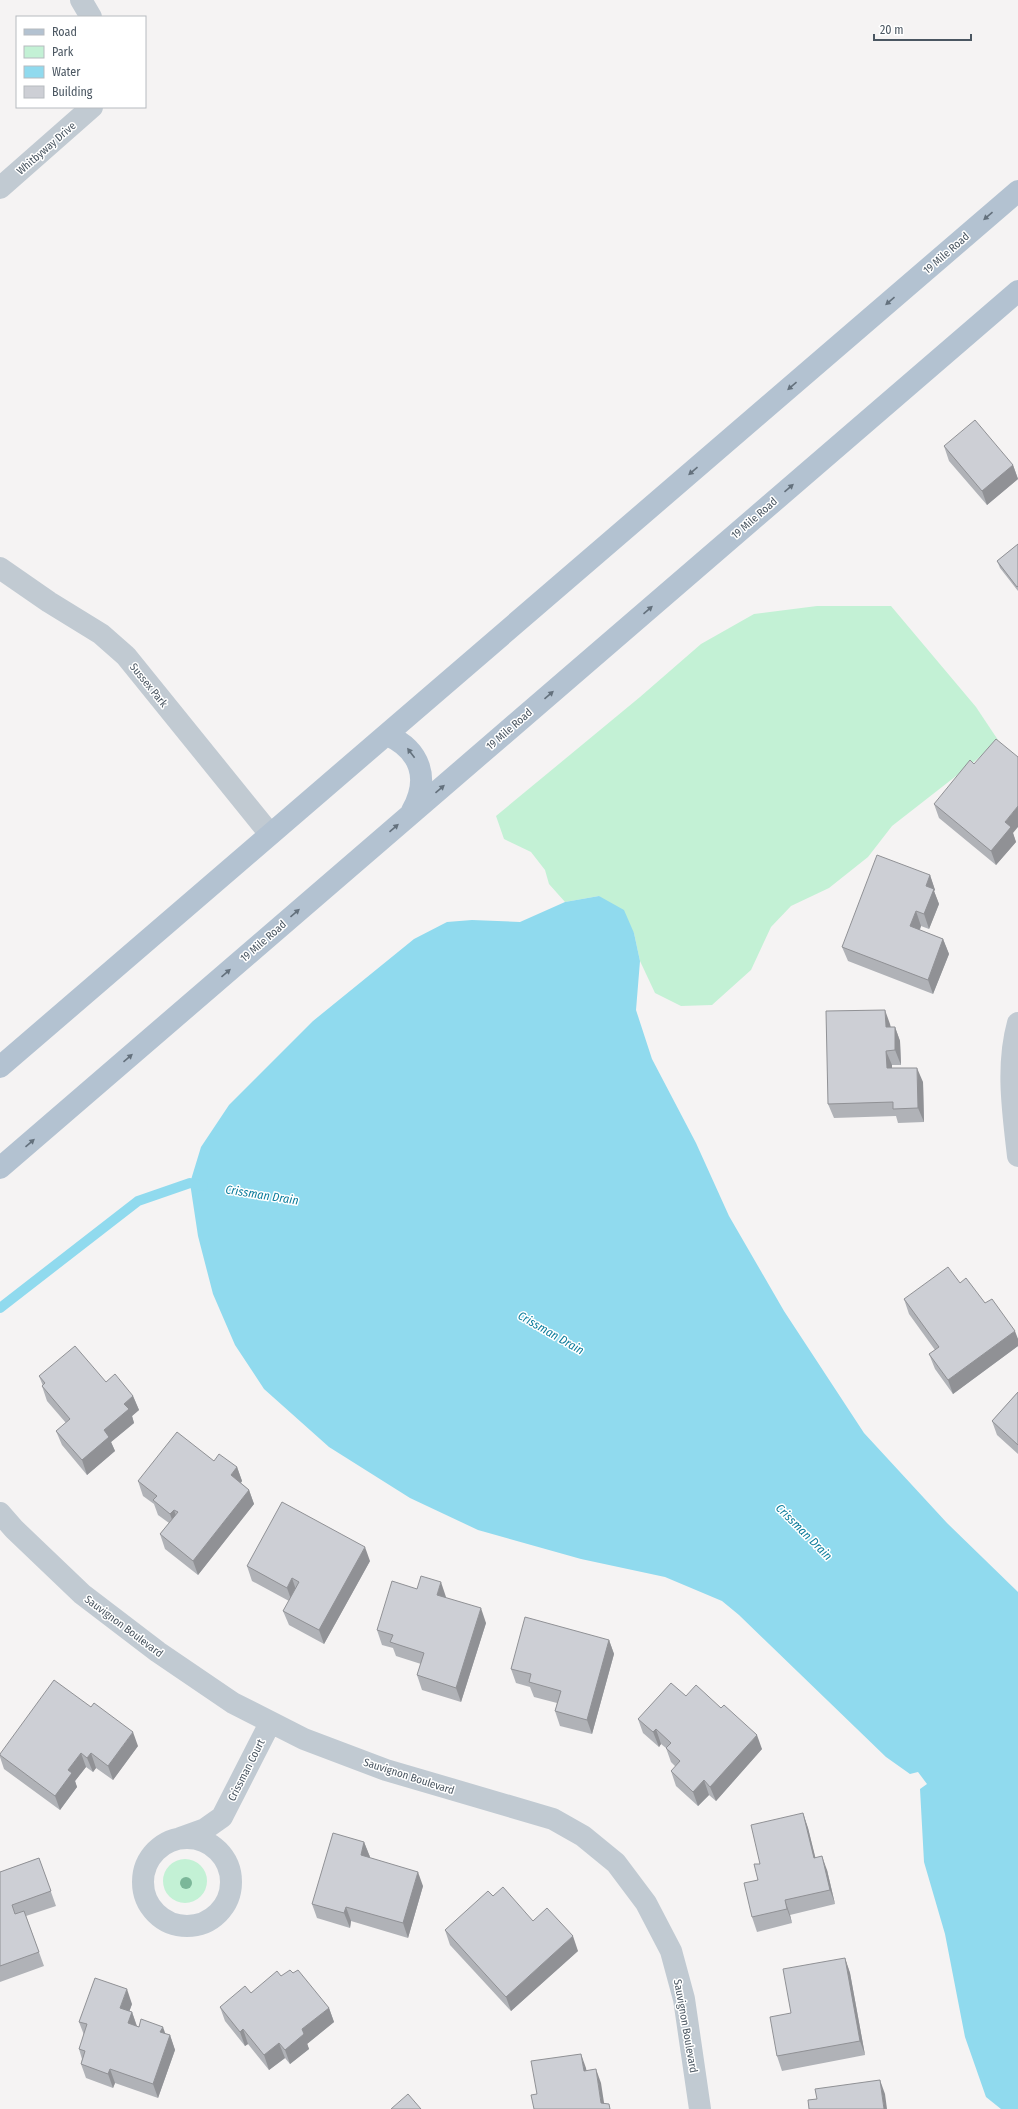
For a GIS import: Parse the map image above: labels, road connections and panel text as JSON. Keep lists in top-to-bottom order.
{
  "streets": {
    "main road": ["19 Mile Road"],
    "street": [
      "Whitbyway Drive",
      "Sussex Park",
      "Sauvignon Boulevard",
      "Crissman Court"
    ]
  },
  "crossings": [
    ["19 Mile Road", "Sussex Park"],
    ["Sauvignon Boulevard", "Crissman Court"]
  ],
  "water": ["Crissman Drain"],
  "legend": [
    "Road",
    "Park",
    "Water",
    "Building"
  ],
  "scale_bar": "20 m"
}
